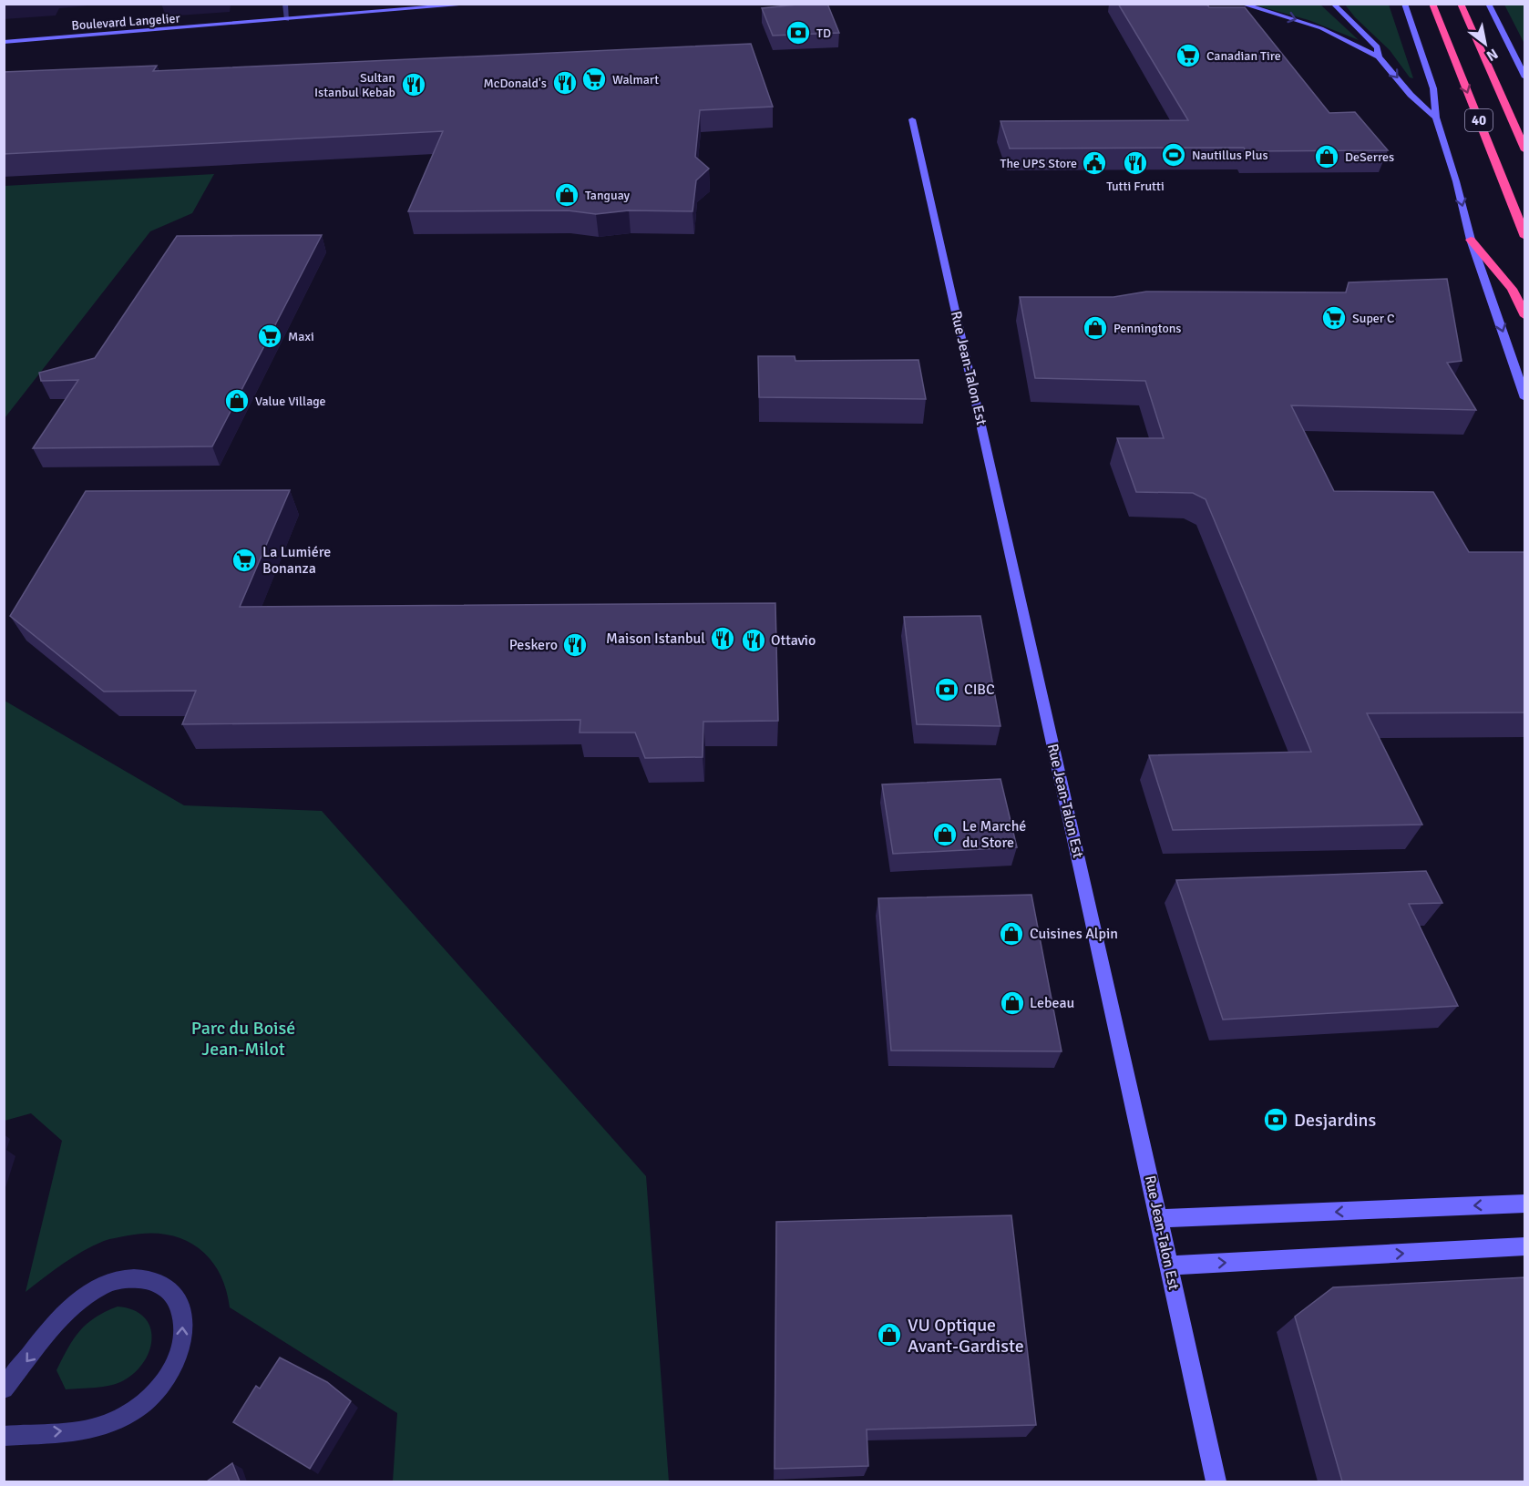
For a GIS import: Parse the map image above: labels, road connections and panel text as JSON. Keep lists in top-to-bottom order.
{
  "streets": {
    "highway": ["40"],
    "main road": ["Boulevard Langelier", "Rue Jean-Talon Est"]
  },
  "parks": ["Parc du Boisé Jean-Milot"],
  "places": {
    "bank": ["TD", "CIBC", "Desjardins"],
    "supermarket": [
      "Canadian Tire",
      "Walmart",
      "Super C",
      "Maxi",
      "La Lumiére Bonanza"
    ],
    "restaurant": [
      "McDonald's",
      "Sultan Istanbul Kebab",
      "Tutti Frutti",
      "Maison Istanbul",
      "Ottavio",
      "Peskero"
    ],
    "sports": ["Nautillus Plus"],
    "shop": [
      "DeSerres",
      "Tanguay",
      "Penningtons",
      "Value Village",
      "Le Marché du Store",
      "Cuisines Alpin",
      "Lebeau",
      "VU Optique Avant-Gardiste"
    ],
    "public building": ["The UPS Store"]
  },
  "north": "bottom right"
}
